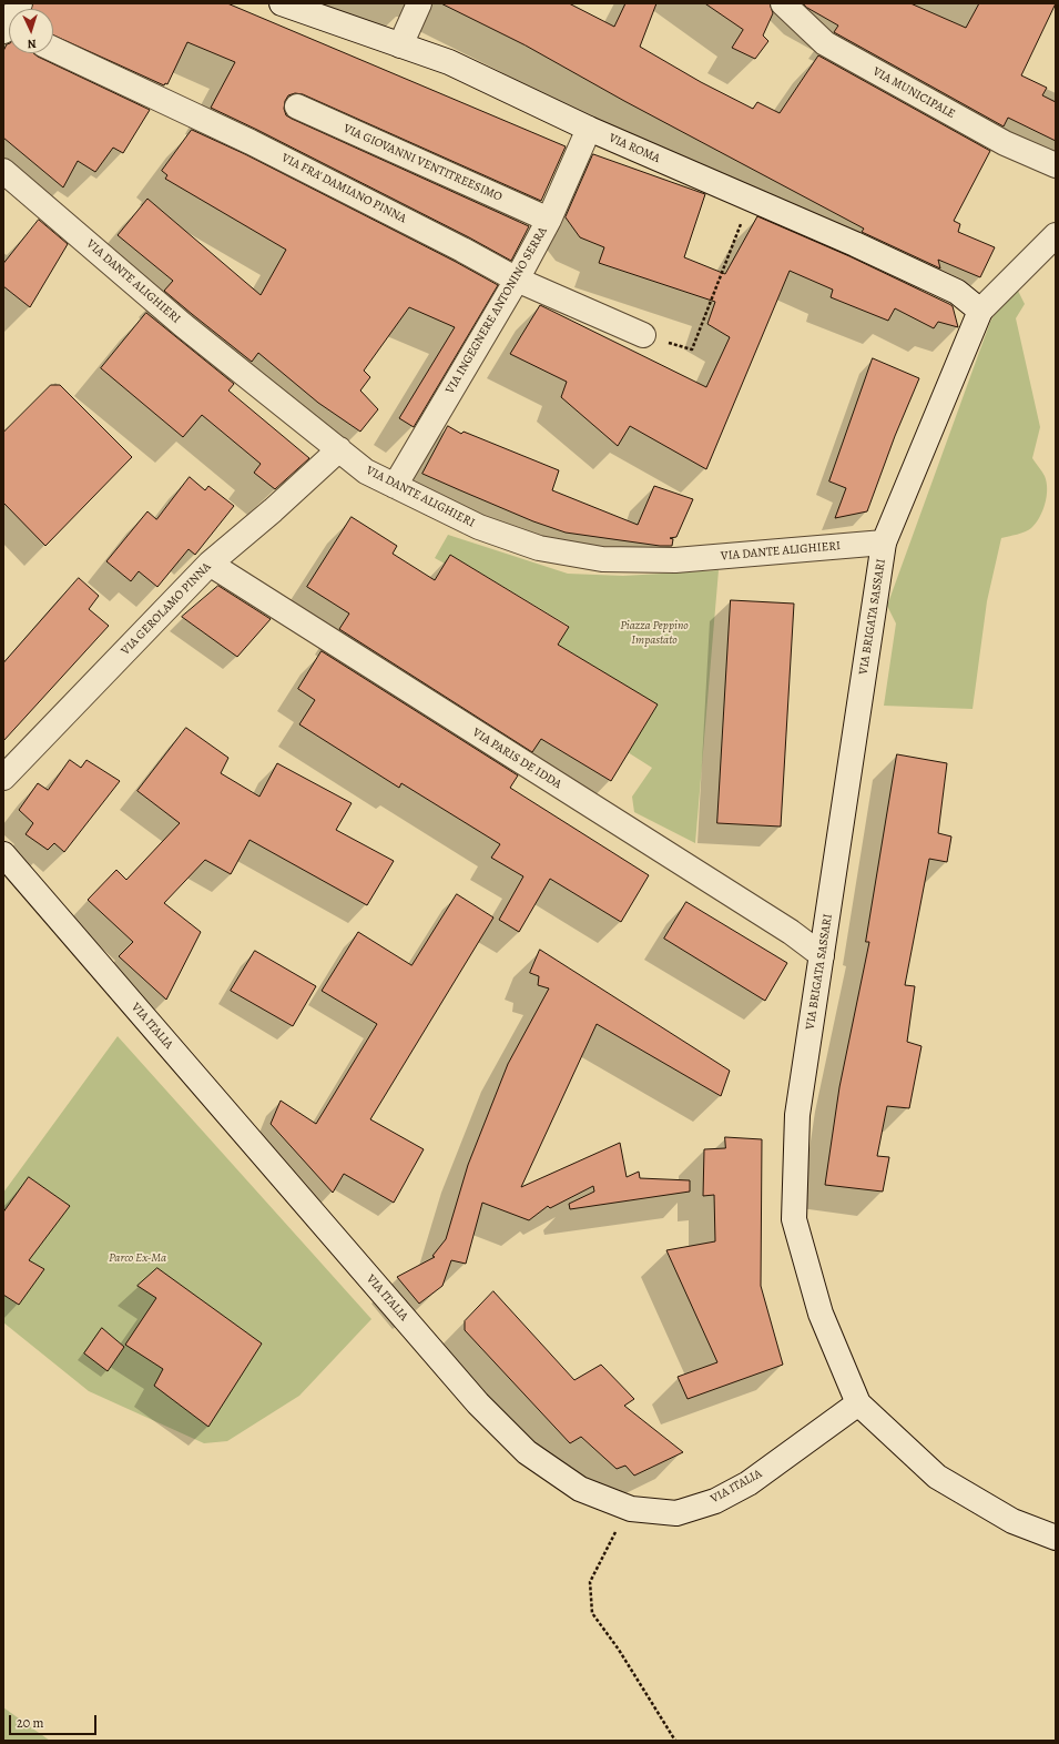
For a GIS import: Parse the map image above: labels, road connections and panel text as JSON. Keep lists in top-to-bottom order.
{
  "streets": {
    "street": [
      "VIA MUNICIPALE",
      "VIA ROMA",
      "VIA GIOVANNI VENTITREESIMO",
      "VIA FRA' DAMIANO PINNA",
      "VIA DANTE ALIGHIERI",
      "VIA INGEGNERE ANTONINO SERRA",
      "VIA GEROLAMO PINNA",
      "VIA BRIGATA SASSARI",
      "VIA PARIS DE IDDA",
      "VIA ITALIA"
    ]
  },
  "crossings": [
    ["VIA ROMA", "VIA INGEGNERE ANTONINO SERRA"],
    ["VIA ROMA", "VIA BRIGATA SASSARI"],
    ["VIA GIOVANNI VENTITREESIMO", "VIA INGEGNERE ANTONINO SERRA"],
    ["VIA FRA' DAMIANO PINNA", "VIA INGEGNERE ANTONINO SERRA"],
    ["VIA DANTE ALIGHIERI", "VIA INGEGNERE ANTONINO SERRA"],
    ["VIA DANTE ALIGHIERI", "VIA GEROLAMO PINNA"],
    ["VIA DANTE ALIGHIERI", "VIA BRIGATA SASSARI"],
    ["VIA GEROLAMO PINNA", "VIA PARIS DE IDDA"],
    ["VIA BRIGATA SASSARI", "VIA PARIS DE IDDA"],
    ["VIA BRIGATA SASSARI", "VIA ITALIA"]
  ],
  "parks": ["Piazza Peppino Impastato", "Parco Ex-Ma"],
  "scale_bar": "20 m",
  "north": "bottom"
}
